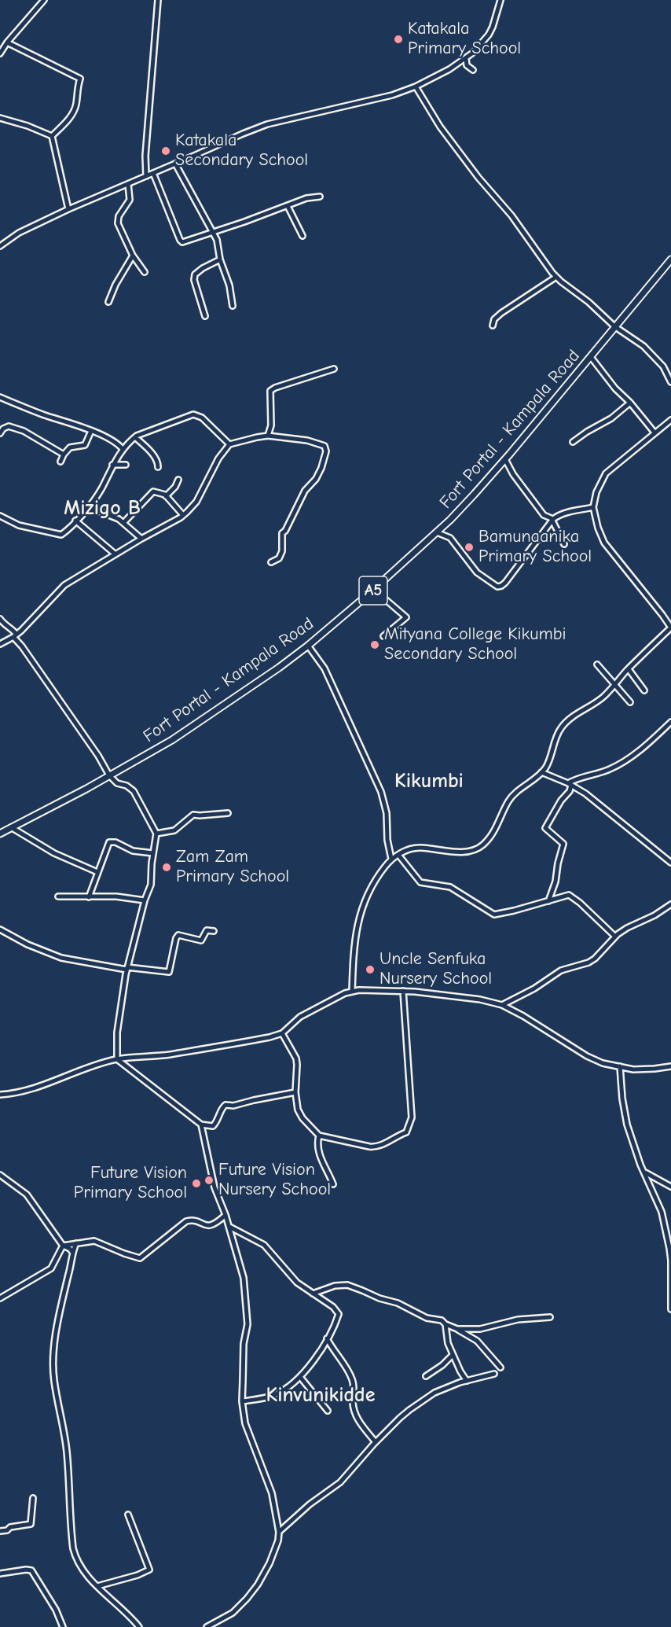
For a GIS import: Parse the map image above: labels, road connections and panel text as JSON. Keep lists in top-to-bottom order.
{
  "streets": {
    "main road": ["Fort Portal - Kampala Road", "A5"]
  },
  "districts": ["Mizigo B", "Kikumbi", "Kinvunikidde"],
  "places": [
    "Katakala Primary School",
    "Katakala Secondary School",
    "Bamunaanika Primary School",
    "Mityana College Kikumbi Secondary School",
    "Zam Zam Primary School",
    "Uncle Senfuka Nursery School",
    "Future Vision Nursery School",
    "Future Vision Primary School"
  ]
}
